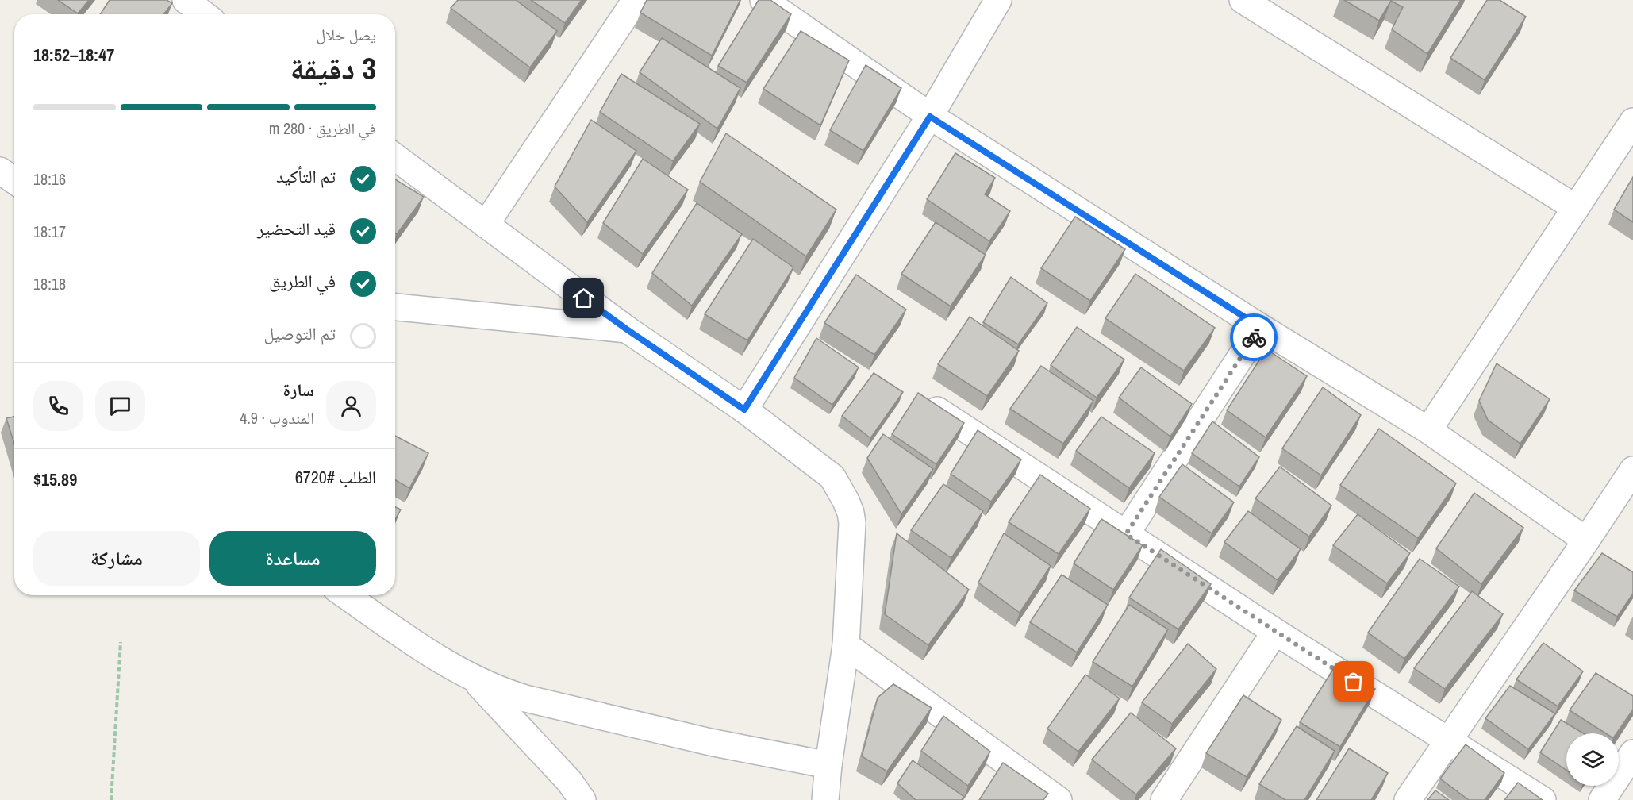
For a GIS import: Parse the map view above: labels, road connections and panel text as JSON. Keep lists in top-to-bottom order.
{
  "page": {
    "heading": ["3 دقيقة", "يصل خلال", "18:47–18:52"],
    "panel": [
      "سارة",
      "المندوب · 4.9",
      "الطلب #6720",
      "$15.89"
    ],
    "bar": "في الطريق · 280 m",
    "list": [
      ["تم التأكيد", "18:16"],
      ["قيد التحضير", "18:17"],
      ["في الطريق", "18:18"],
      "تم التوصيل"
    ],
    "buttons": ["مساعدة", "مشاركة"]
  }
}
